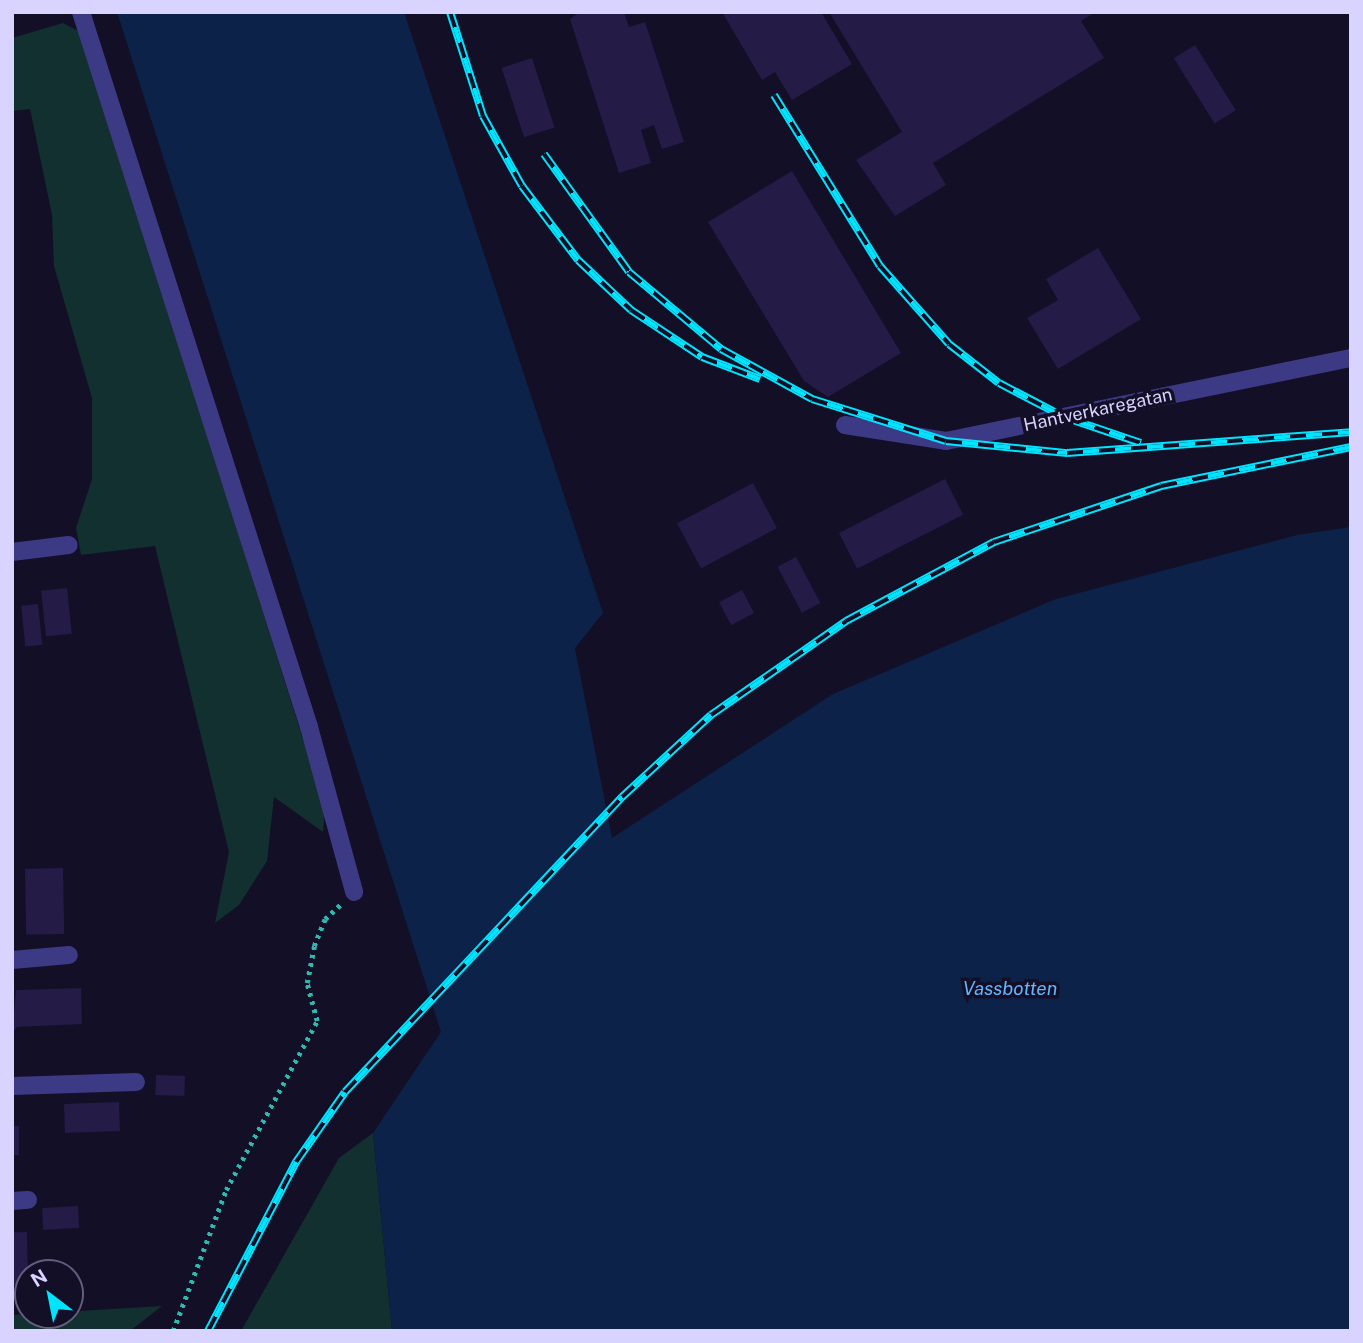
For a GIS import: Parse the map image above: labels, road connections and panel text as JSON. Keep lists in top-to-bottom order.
{
  "streets": {
    "street": ["Hantverkaregatan"]
  },
  "water": ["Vassbotten"],
  "north": "top left"
}
